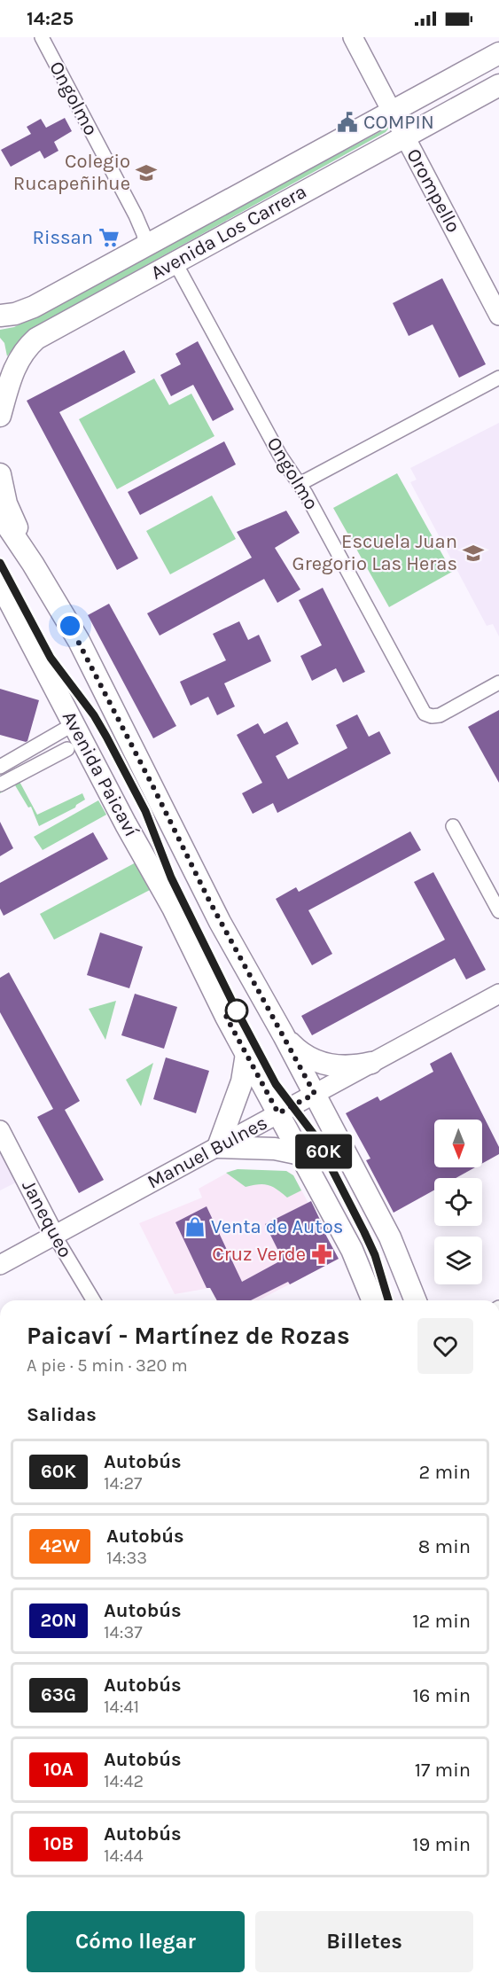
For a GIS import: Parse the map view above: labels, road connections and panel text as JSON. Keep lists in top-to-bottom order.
{
  "streets": {
    "main road": [
      "Orompello",
      "Avenida Los Carrera",
      "Avenida Paicaví",
      "Manuel Bulnes",
      "Janequeo"
    ],
    "street": ["Ongolmo"]
  },
  "crossings": [
    ["Ongolmo", "Avenida Los Carrera"],
    ["Orompello", "Avenida Los Carrera"],
    ["Avenida Paicaví", "Manuel Bulnes"],
    ["Manuel Bulnes", "Janequeo"]
  ],
  "places": {
    "public building": ["COMPIN"],
    "school or university": ["Colegio Rucapeñihue", "Escuela Juan Gregorio Las Heras"],
    "supermarket": ["Rissan"],
    "shop": ["Venta de Autos"],
    "pharmacy": ["Cruz Verde"]
  },
  "lines": ["bus line 60K"],
  "north": "bottom",
  "page": {
    "status": "14:25",
    "on_map": "60K",
    "heading": [
      ["Paicaví - Martínez de Rozas", "A pie · 5 min · 320 m"],
      "Salidas"
    ],
    "list": [
      {
        "mark": "60K",
        "name": "Autobús",
        "note": "14:27",
        "value": "2 min"
      },
      {
        "mark": "42W",
        "name": "Autobús",
        "note": "14:33",
        "value": "8 min"
      },
      {
        "mark": "20N",
        "name": "Autobús",
        "note": "14:37",
        "value": "12 min"
      },
      {
        "mark": "63G",
        "name": "Autobús",
        "note": "14:41",
        "value": "16 min"
      },
      {
        "mark": "10A",
        "name": "Autobús",
        "note": "14:42",
        "value": "17 min"
      },
      {
        "mark": "10B",
        "name": "Autobús",
        "note": "14:44",
        "value": "19 min"
      }
    ],
    "buttons": ["Cómo llegar", "Billetes"]
  }
}
